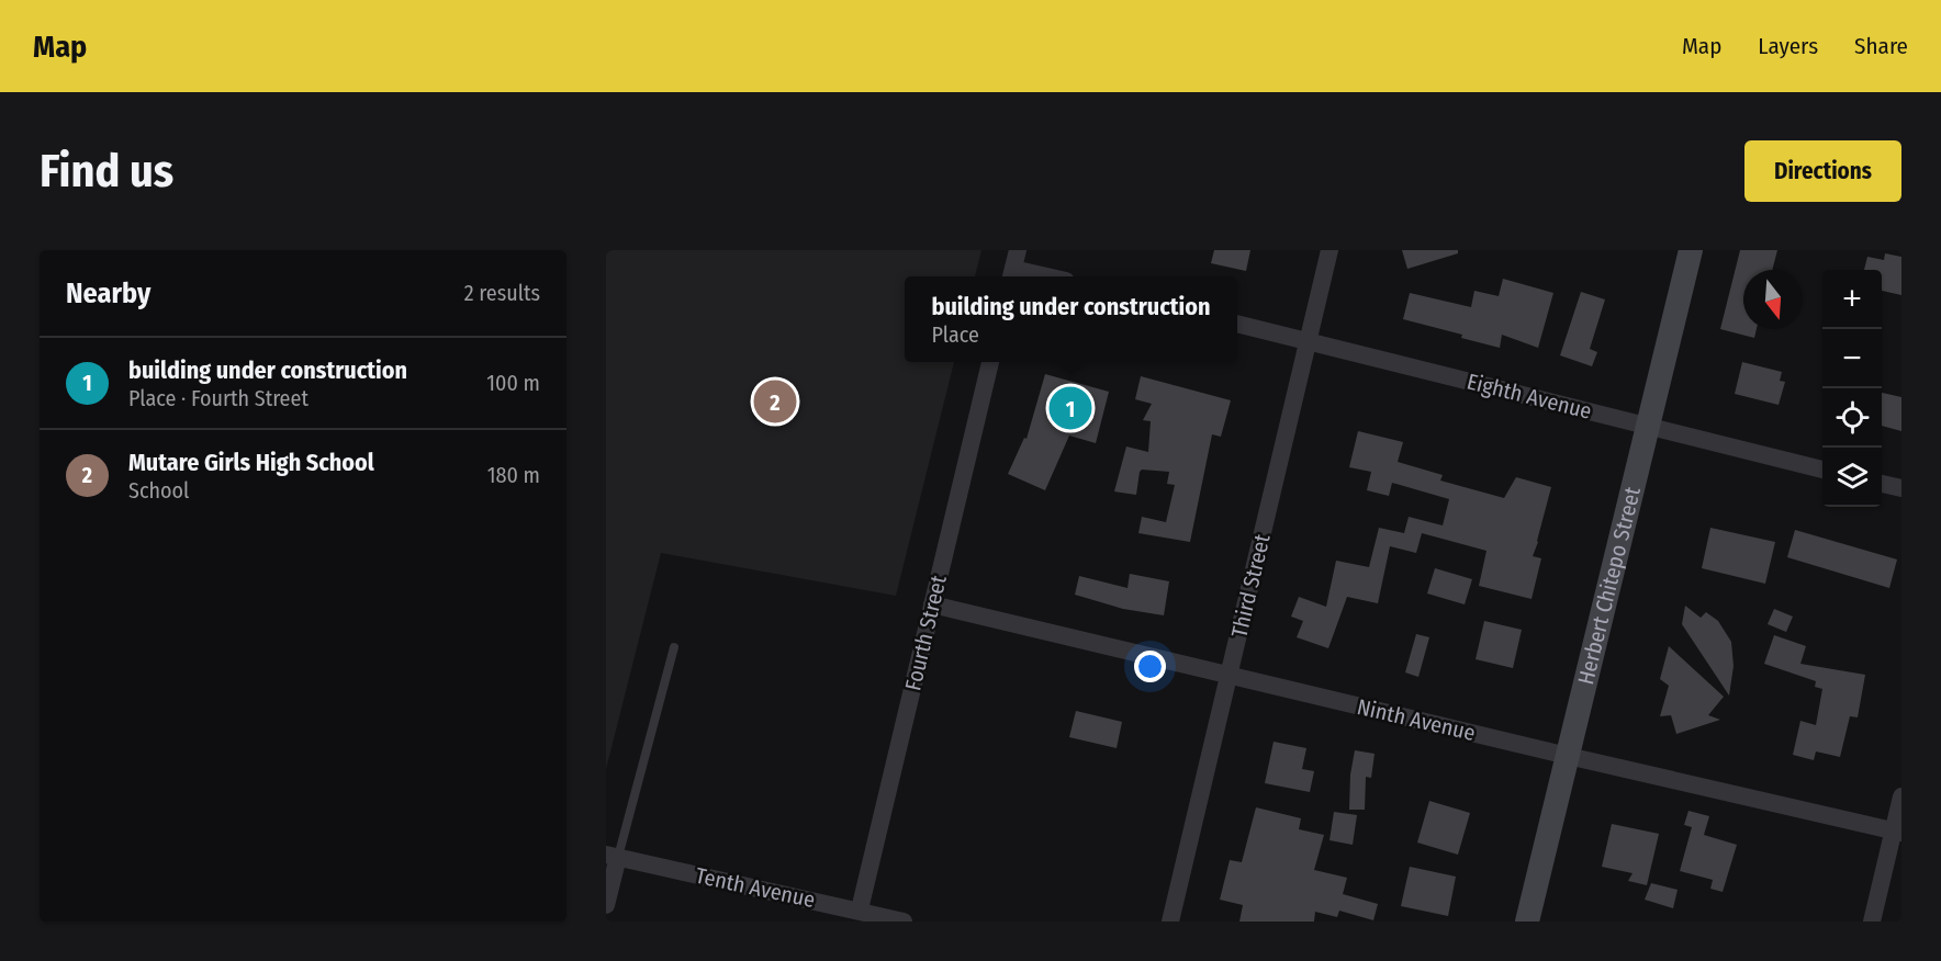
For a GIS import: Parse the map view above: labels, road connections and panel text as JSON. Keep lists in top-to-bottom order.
{
  "streets": {
    "main road": ["Herbert Chitepo Street"],
    "street": [
      "Eighth Avenue",
      "Third Street",
      "Fourth Street",
      "Ninth Avenue",
      "Tenth Avenue"
    ]
  },
  "crossings": [
    ["Eighth Avenue", "Third Street"],
    ["Eighth Avenue", "Herbert Chitepo Street"],
    ["Third Street", "Ninth Avenue"],
    ["Herbert Chitepo Street", "Ninth Avenue"],
    ["Fourth Street", "Ninth Avenue"],
    ["Fourth Street", "Tenth Avenue"]
  ],
  "north": "bottom",
  "page": {
    "header": "Map",
    "nav": ["Map", "Layers", "Share"],
    "buttons": "Directions",
    "title": "Find us",
    "heading": ["Nearby", "2 results"],
    "map_buttons": ["+", "−"],
    "popup": ["building under construction", "Place"],
    "list": [
      {
        "mark": "1",
        "name": "building under construction",
        "note": "Place · Fourth Street",
        "value": "100 m"
      },
      {
        "mark": "2",
        "name": "Mutare Girls High School",
        "note": "School",
        "value": "180 m"
      }
    ],
    "pins": ["2", "1"]
  }
}
